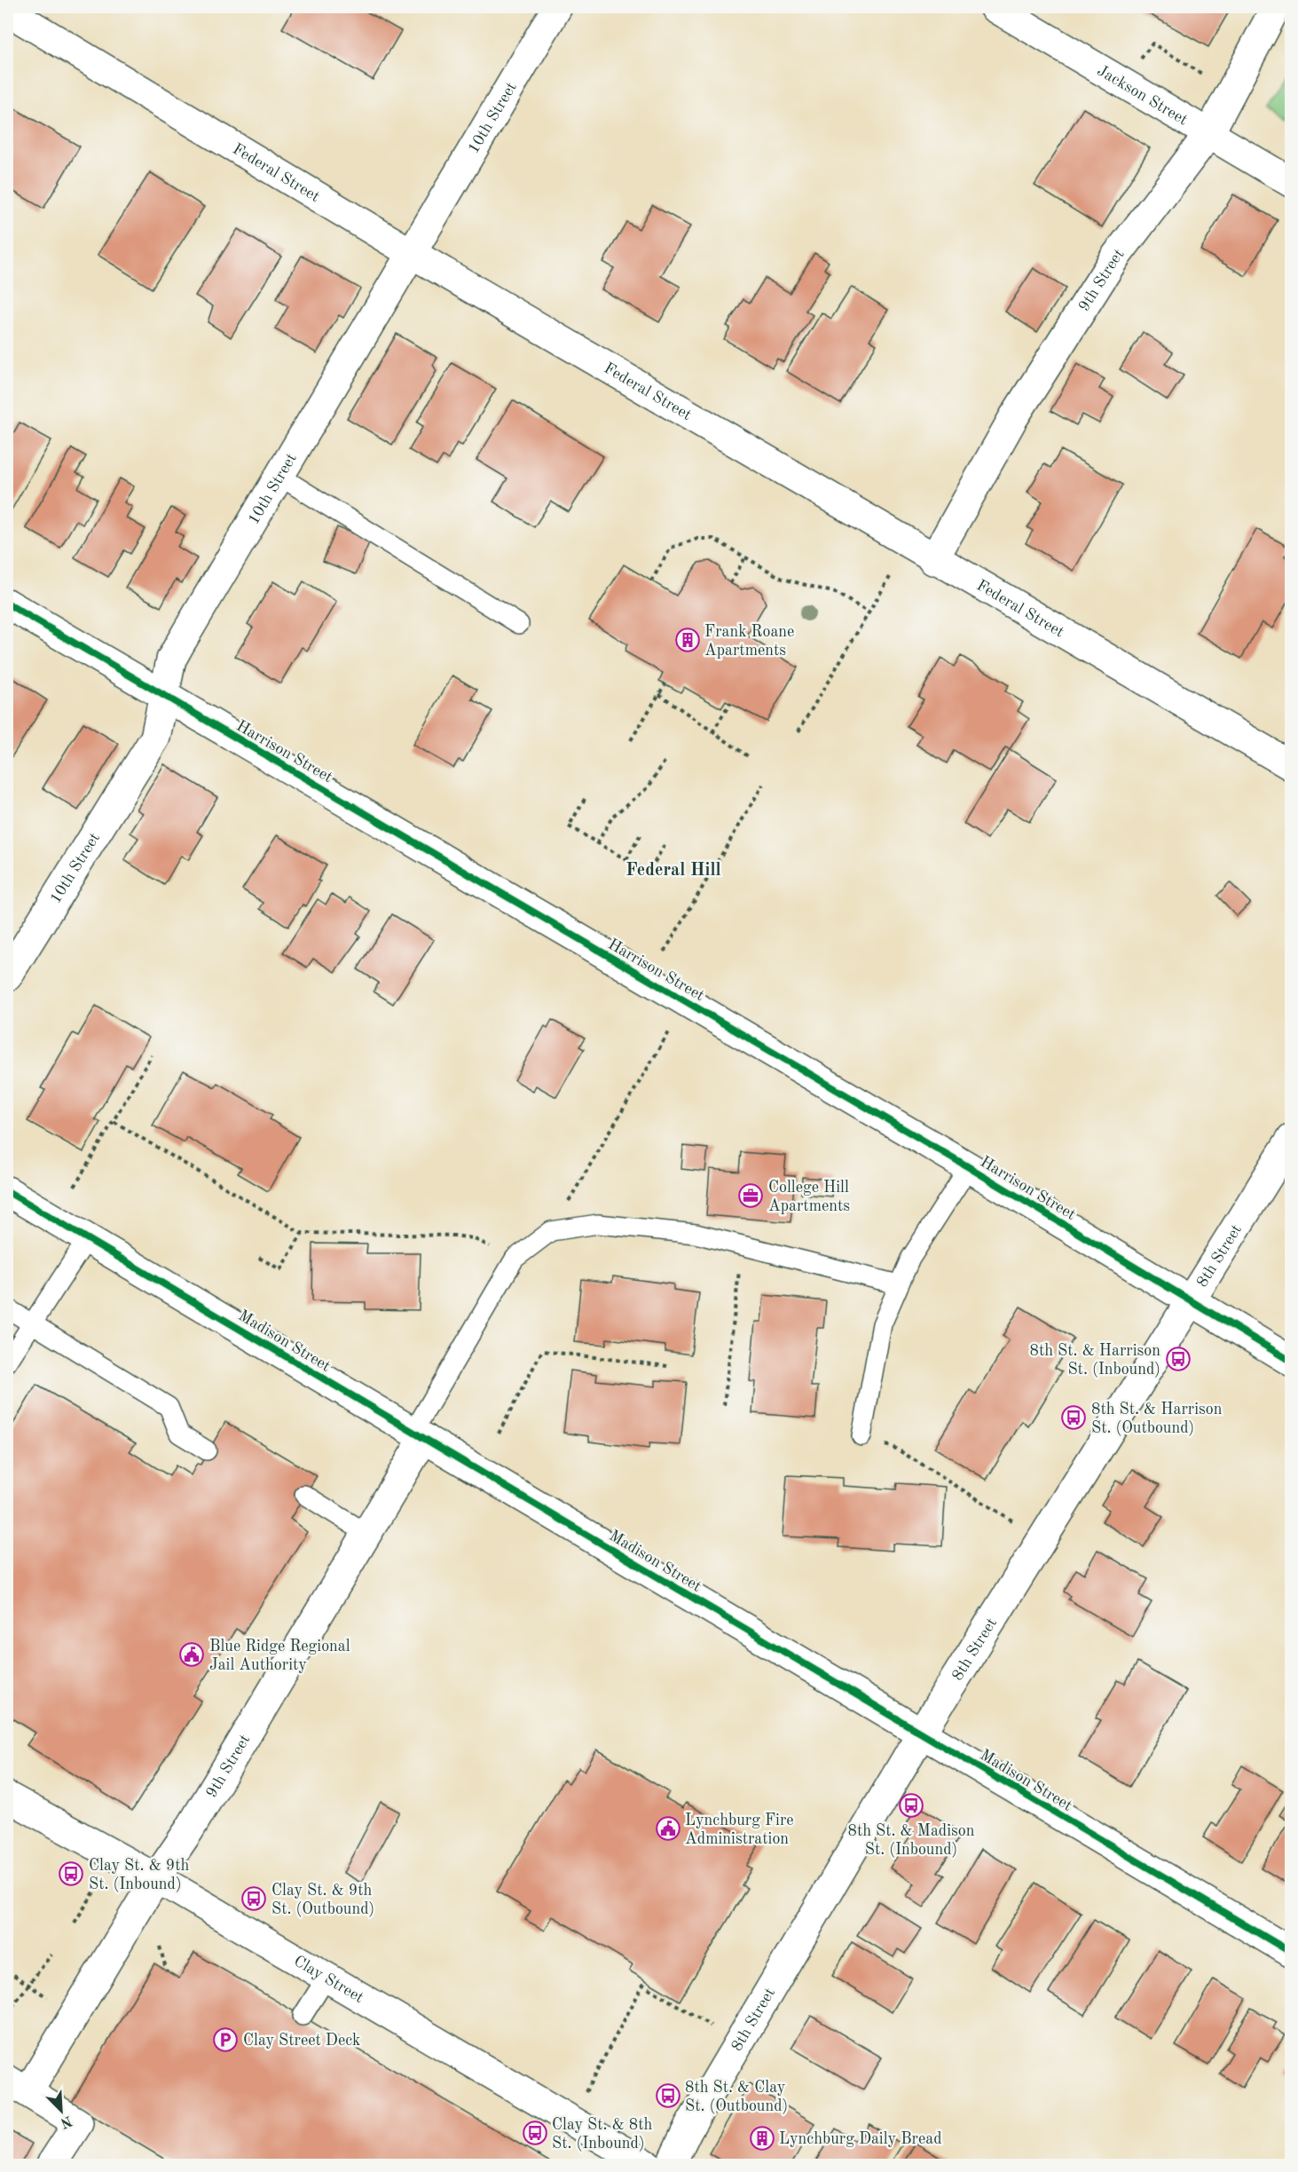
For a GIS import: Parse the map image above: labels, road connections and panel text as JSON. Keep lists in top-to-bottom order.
{
  "streets": {
    "street": [
      "Jackson Street",
      "10th Street",
      "Federal Street",
      "9th Street",
      "Harrison Street",
      "8th Street",
      "Madison Street",
      "Clay Street"
    ]
  },
  "crossings": [
    ["Jackson Street", "9th Street"],
    ["10th Street", "Federal Street"],
    ["10th Street", "Harrison Street"],
    ["Federal Street", "9th Street"],
    ["9th Street", "Madison Street"],
    ["9th Street", "Clay Street"],
    ["Harrison Street", "8th Street"],
    ["8th Street", "Madison Street"]
  ],
  "districts": ["Federal Hill"],
  "places": {
    "building": ["Frank Roane Apartments", "Lynchburg Daily Bread"],
    "office": ["College Hill Apartments"],
    "bus stop": [
      "8th St. & Harrison St. (Inbound)",
      "8th St. & Harrison St. (Outbound)",
      "8th St. & Madison St. (Inbound)",
      "Clay St. & 9th St. (Inbound)",
      "Clay St. & 9th St. (Outbound)",
      "8th St. & Clay St. (Outbound)",
      "Clay St. & 8th St. (Inbound)"
    ],
    "public building": ["Blue Ridge Regional Jail Authority", "Lynchburg Fire Administration"],
    "parking": ["Clay Street Deck"]
  },
  "north": "bottom right"
}
